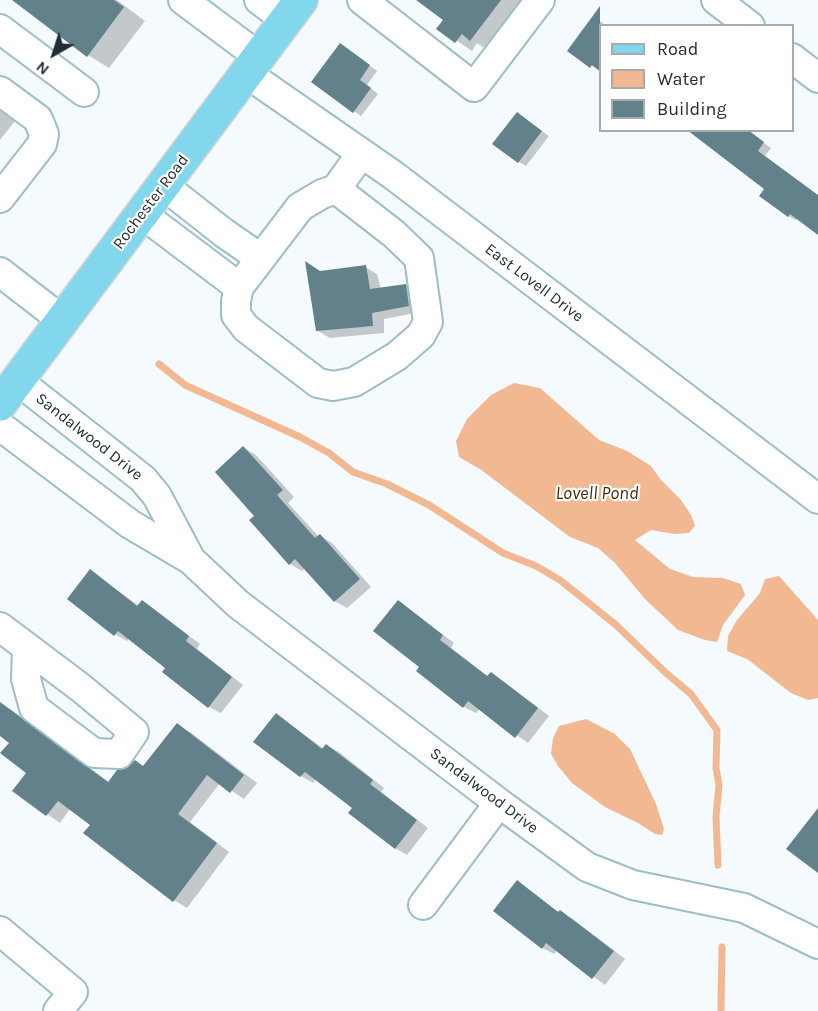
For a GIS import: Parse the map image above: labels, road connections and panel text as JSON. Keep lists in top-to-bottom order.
{
  "streets": {
    "main road": ["Rochester Road"],
    "street": ["East Lovell Drive", "Sandalwood Drive"]
  },
  "crossings": [
    ["Rochester Road", "East Lovell Drive"],
    ["Rochester Road", "Sandalwood Drive"]
  ],
  "water": ["Lovell Pond"],
  "legend": ["Road", "Water", "Building"],
  "north": "bottom left"
}
